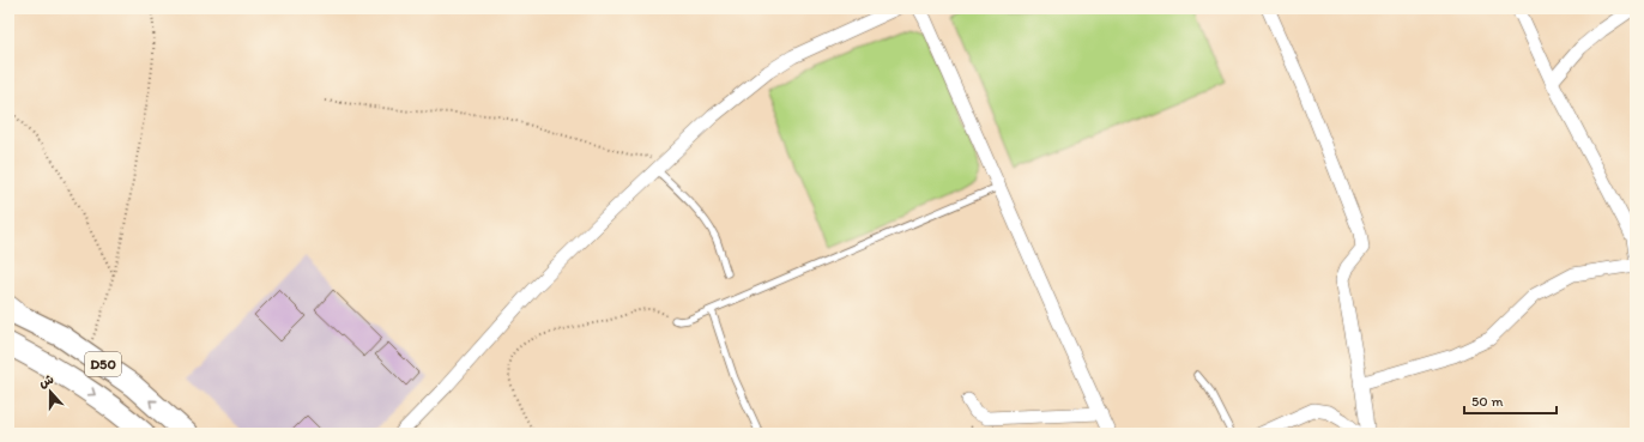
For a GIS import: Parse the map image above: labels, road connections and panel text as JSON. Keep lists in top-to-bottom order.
{
  "streets": {
    "main road": ["D50"]
  },
  "scale_bar": "50 m",
  "north": "top"
}
